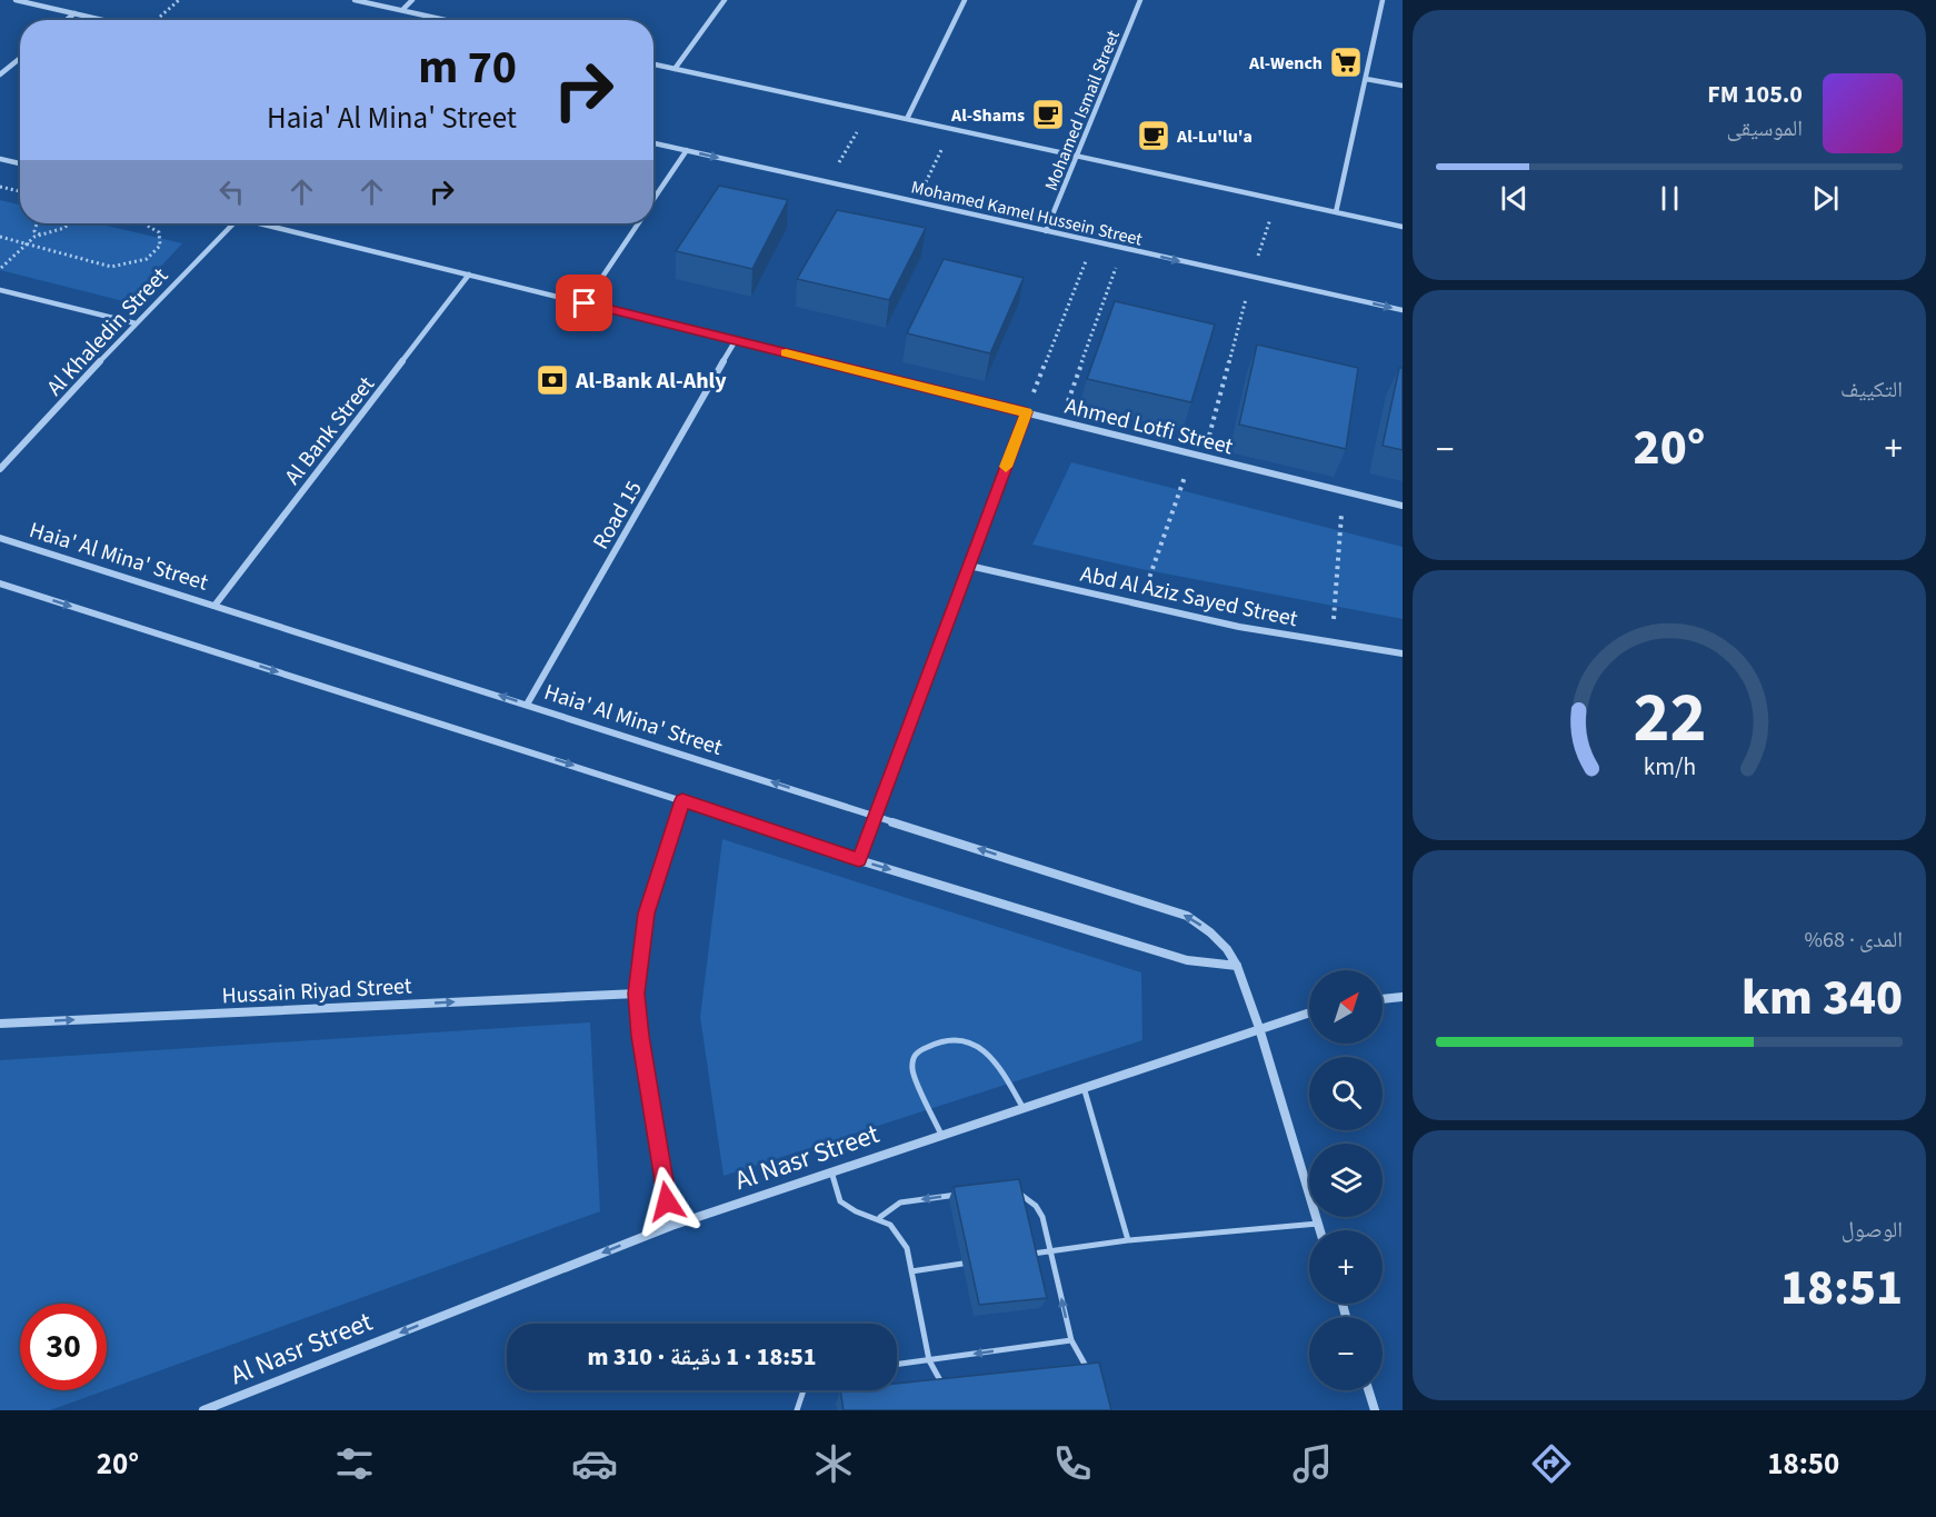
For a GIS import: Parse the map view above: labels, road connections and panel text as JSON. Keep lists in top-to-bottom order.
{
  "streets": {
    "street": [
      "Mohamed Ismail Street",
      "Mohamed Kamel Hussein Street",
      "Al Khaledin Street",
      "Ahmed Lotfi Street",
      "Al Bank Street",
      "Road 15",
      "Haia' Al Mina' Street",
      "Abd Al Aziz Sayed Street",
      "Hussain Riyad Street",
      "Al Nasr Street"
    ]
  },
  "crossings": [
    ["Mohamed Ismail Street", "Mohamed Kamel Hussein Street"],
    ["Ahmed Lotfi Street", "Al Bank Street"],
    ["Ahmed Lotfi Street", "Road 15"],
    ["Al Bank Street", "Haia' Al Mina' Street"],
    ["Road 15", "Haia' Al Mina' Street"],
    ["Haia' Al Mina' Street", "Al Nasr Street"]
  ],
  "one_way": ["Mohamed Kamel Hussein Street", "Hussain Riyad Street", "Al Nasr Street"],
  "places": {
    "supermarket": ["Al-Wench"],
    "cafe": ["Al-Shams", "Al-Lu'lu'a"],
    "bank": ["Al-Bank Al-Ahly"]
  },
  "north": "top right",
  "page": {
    "turn": ["70 m", "Haia' Al Mina' Street"],
    "song": ["105.0 FM", "الموسيقى"],
    "tile": [
      "التكييف",
      ["المدى · 68%", "340 km"],
      ["الوصول", "18:51"]
    ],
    "heat": ["−", "20°", "+"],
    "map_buttons": ["+", "−"],
    "limit": "30",
    "trip": "18:51 · 1 دقيقة · 310 m",
    "tabs": ["18:50", "20°"],
    "gauge": ["22", "km/h"]
  }
}
